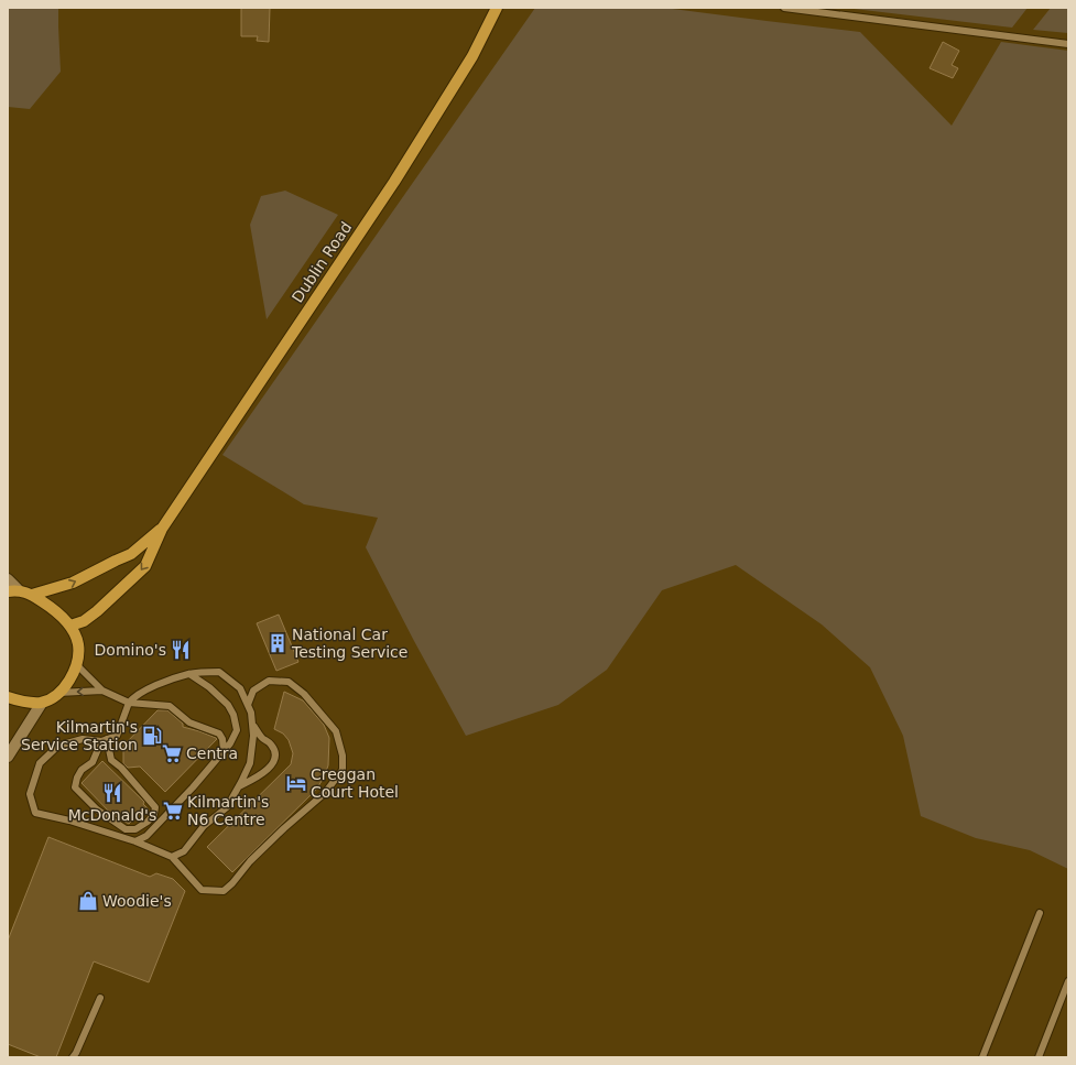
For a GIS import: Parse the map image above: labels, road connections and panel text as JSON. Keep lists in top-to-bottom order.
{
  "streets": {
    "main road": ["Dublin Road"]
  },
  "places": {
    "building": ["National Car Testing Service"],
    "restaurant": ["Domino's", "McDonald's"],
    "fuel station": ["Kilmartin's Service Station"],
    "supermarket": ["Centra", "Kilmartin's N6 Centre"],
    "hotel": ["Creggan Court Hotel"],
    "shop": ["Woodie's"]
  }
}
